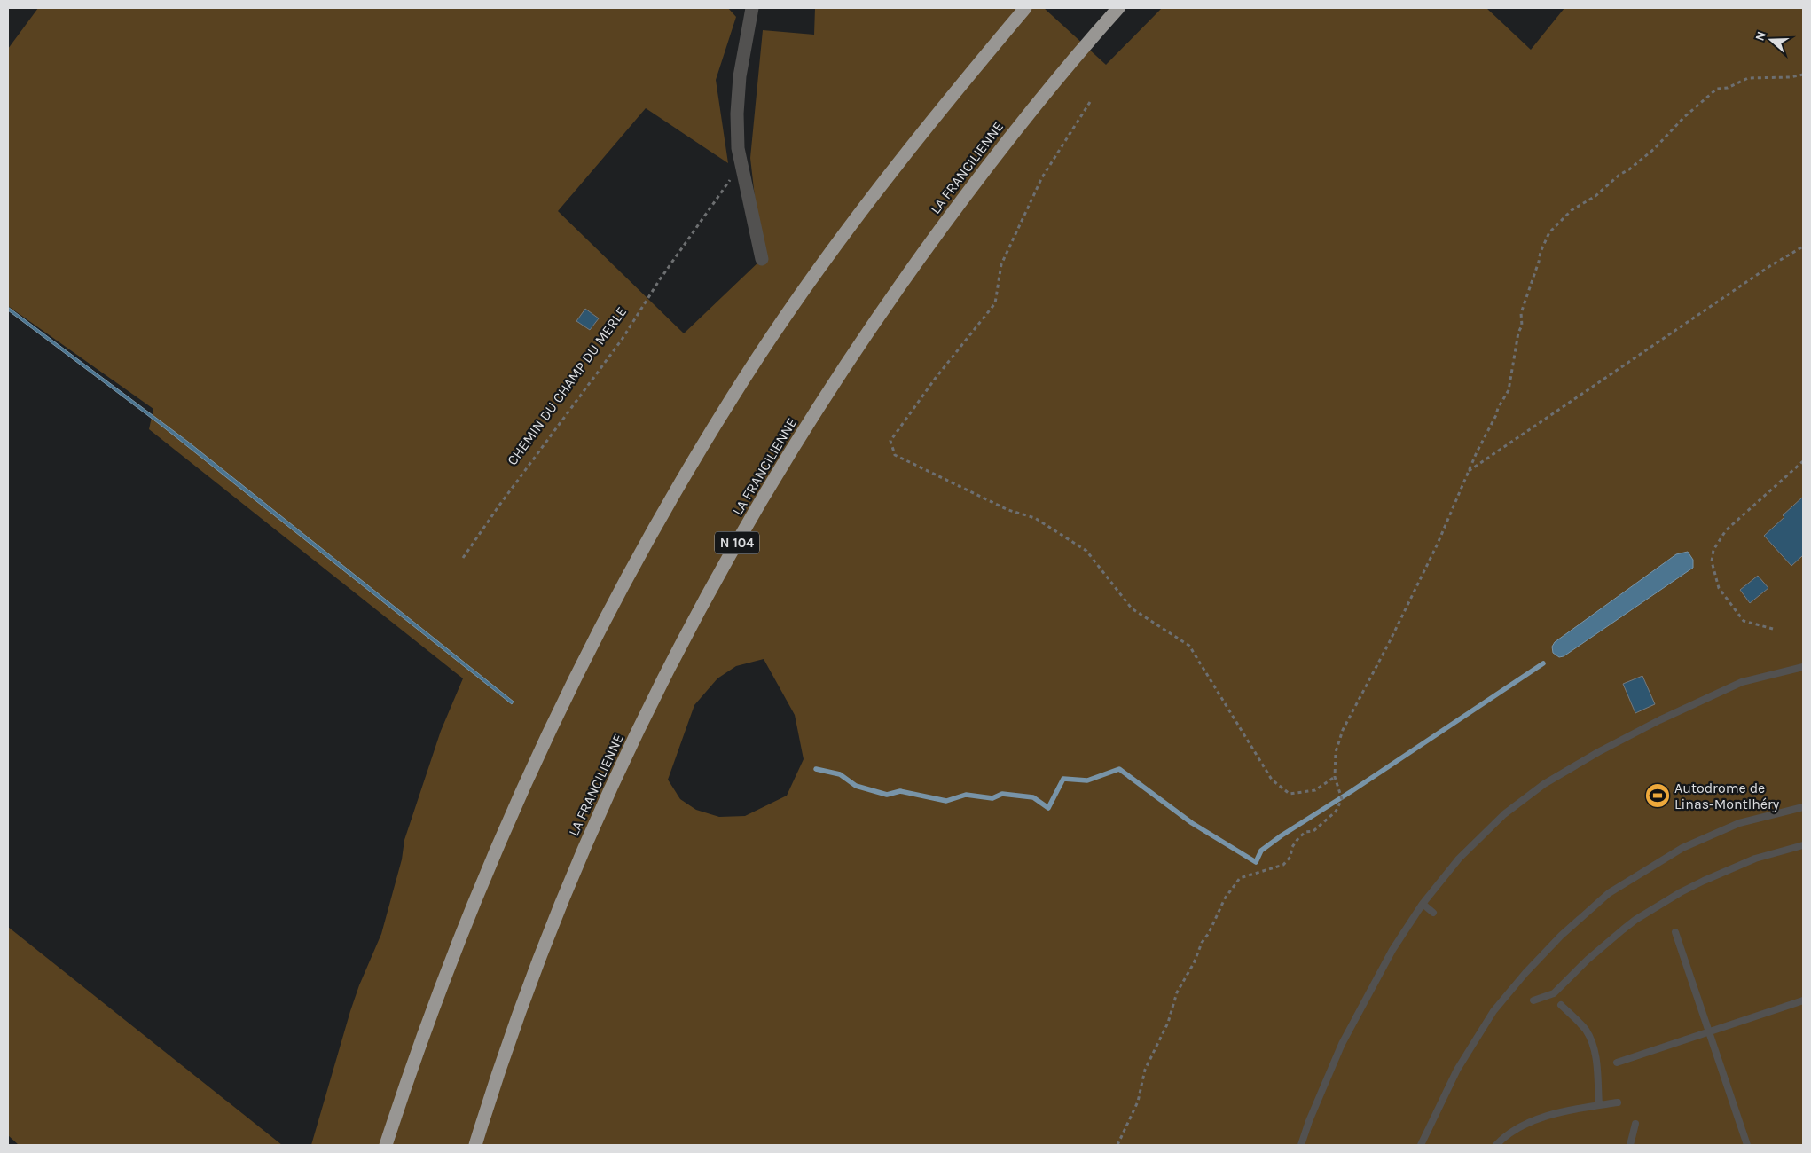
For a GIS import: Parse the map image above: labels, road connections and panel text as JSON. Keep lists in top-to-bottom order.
{
  "streets": {
    "highway": ["LA FRANCILIENNE", "N 104"],
    "path": ["CHEMIN DU CHAMP DU MERLE"]
  },
  "places": {
    "sports": ["Autodrome de Linas-Montlhéry"]
  },
  "north": "left"
}
